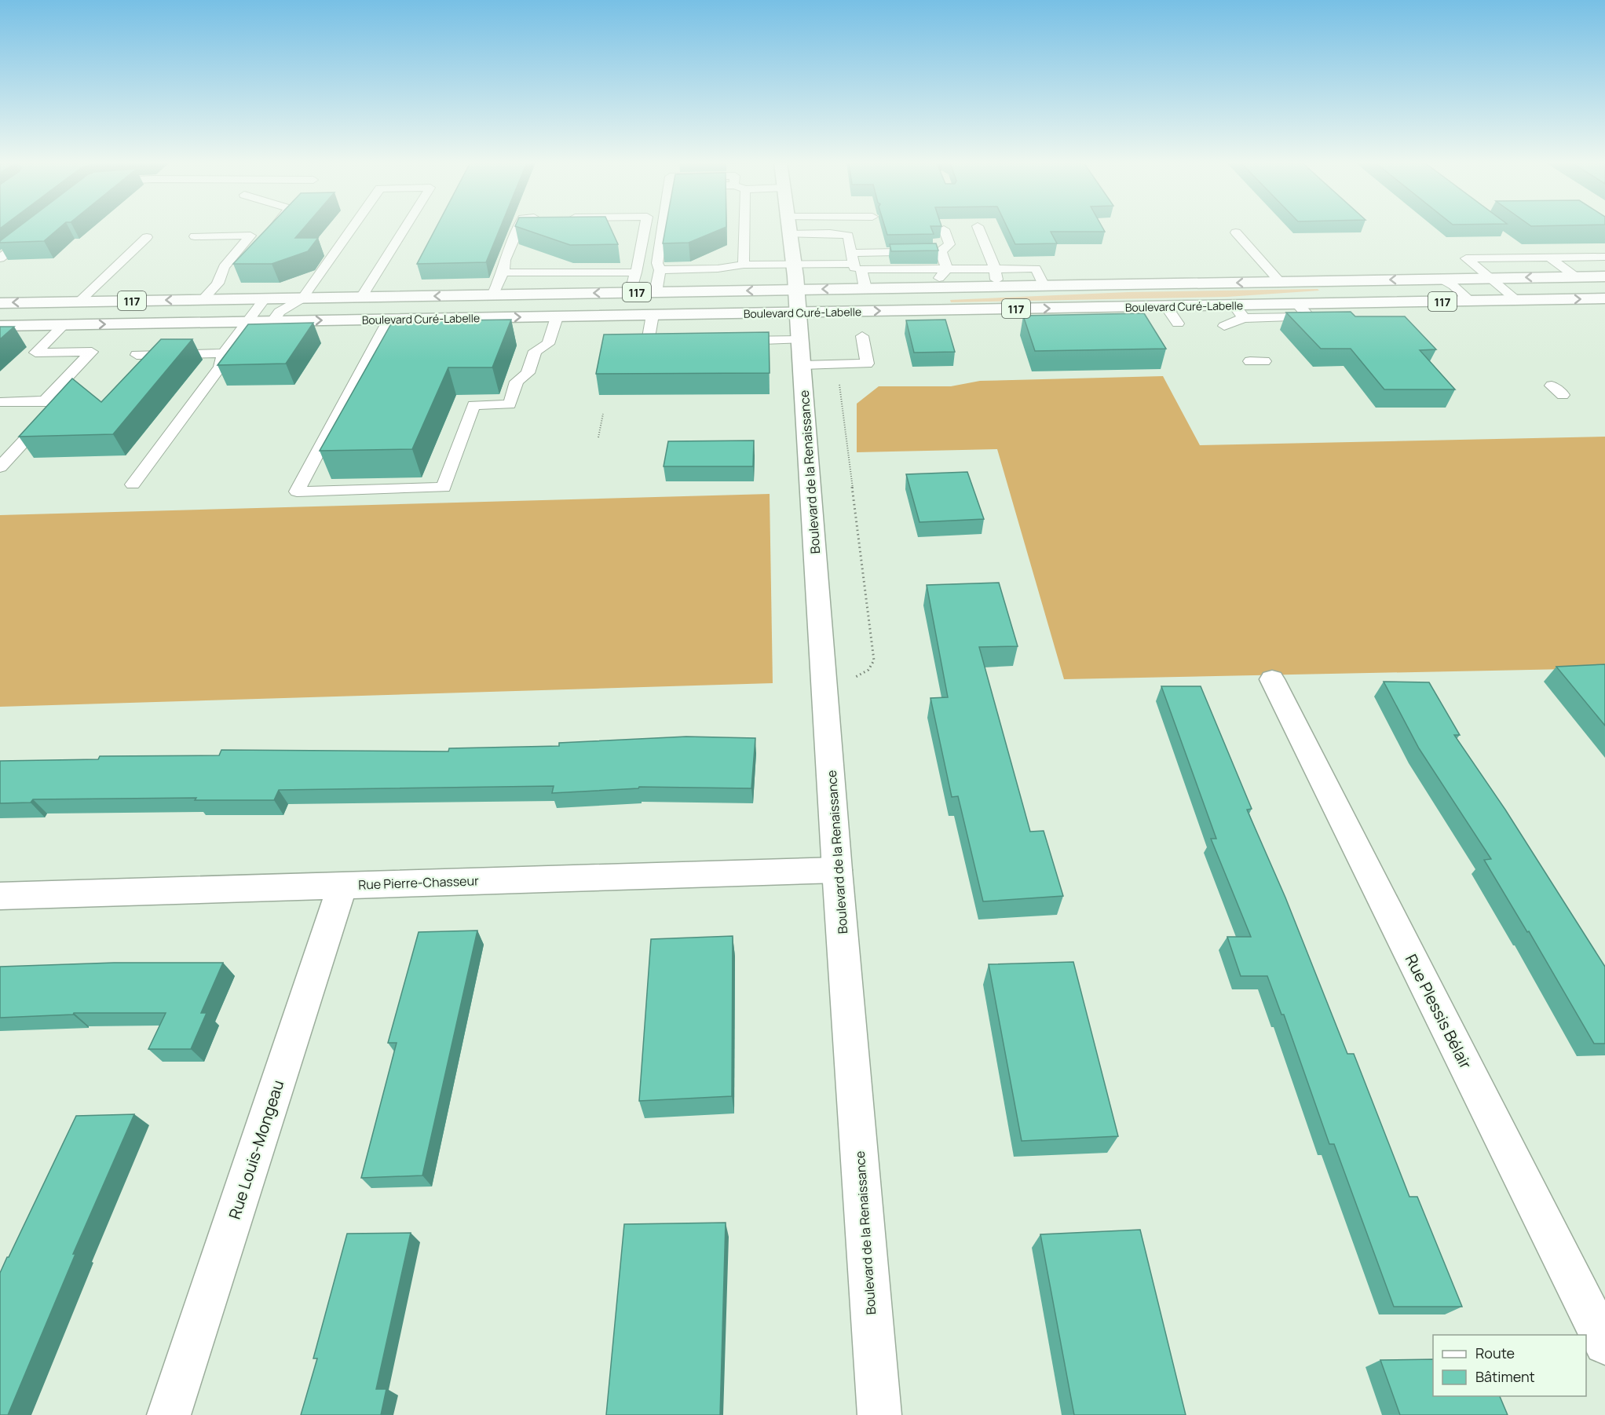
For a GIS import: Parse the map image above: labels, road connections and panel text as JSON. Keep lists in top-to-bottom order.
{
  "streets": {
    "main road": [
      "117",
      "Boulevard Curé-Labelle",
      "Boulevard de la Renaissance",
      "Rue Pierre-Chasseur",
      "Rue Plessis Bélair",
      "Rue Louis-Mongeau"
    ]
  },
  "crossings": [
    ["Boulevard Curé-Labelle", "Boulevard de la Renaissance"],
    ["Boulevard de la Renaissance", "Rue Pierre-Chasseur"],
    ["Rue Pierre-Chasseur", "Rue Louis-Mongeau"]
  ],
  "legend": ["Route", "Bâtiment"]
}
